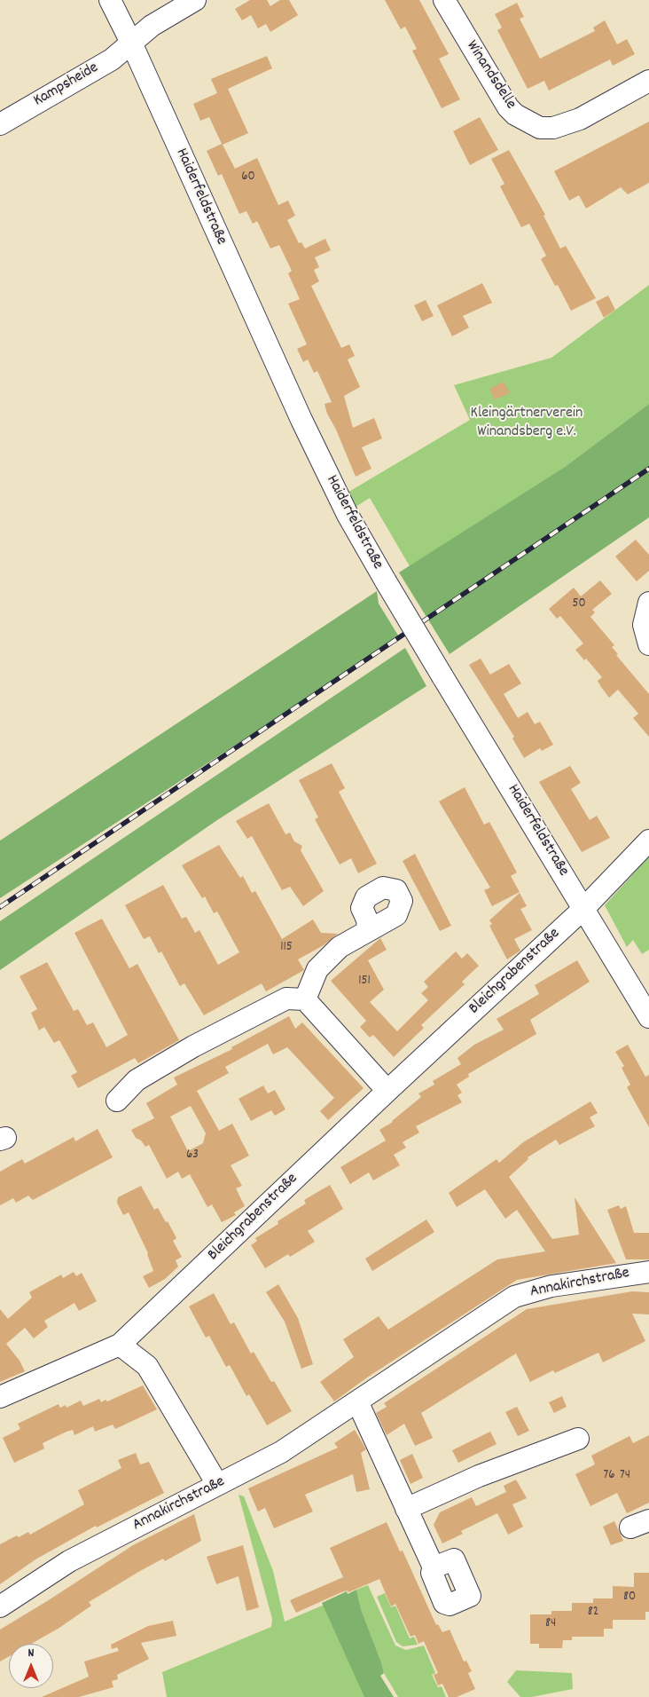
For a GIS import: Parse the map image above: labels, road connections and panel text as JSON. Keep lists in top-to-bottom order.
{
  "streets": {
    "street": [
      "Winandsdelle",
      "Kampsheide",
      "Haiderfeldstraße",
      "Bleichgrabenstraße",
      "Annakirchstraße"
    ]
  },
  "crossings": [
    ["Kampsheide", "Haiderfeldstraße"],
    ["Haiderfeldstraße", "Bleichgrabenstraße"]
  ],
  "parks": ["Kleingärtnerverein Winandsberg e.V."],
  "house_numbers": [
    "60",
    "50",
    "115",
    "151",
    "63",
    "76",
    "74",
    "80",
    "82",
    "84"
  ],
  "north": "top"
}
